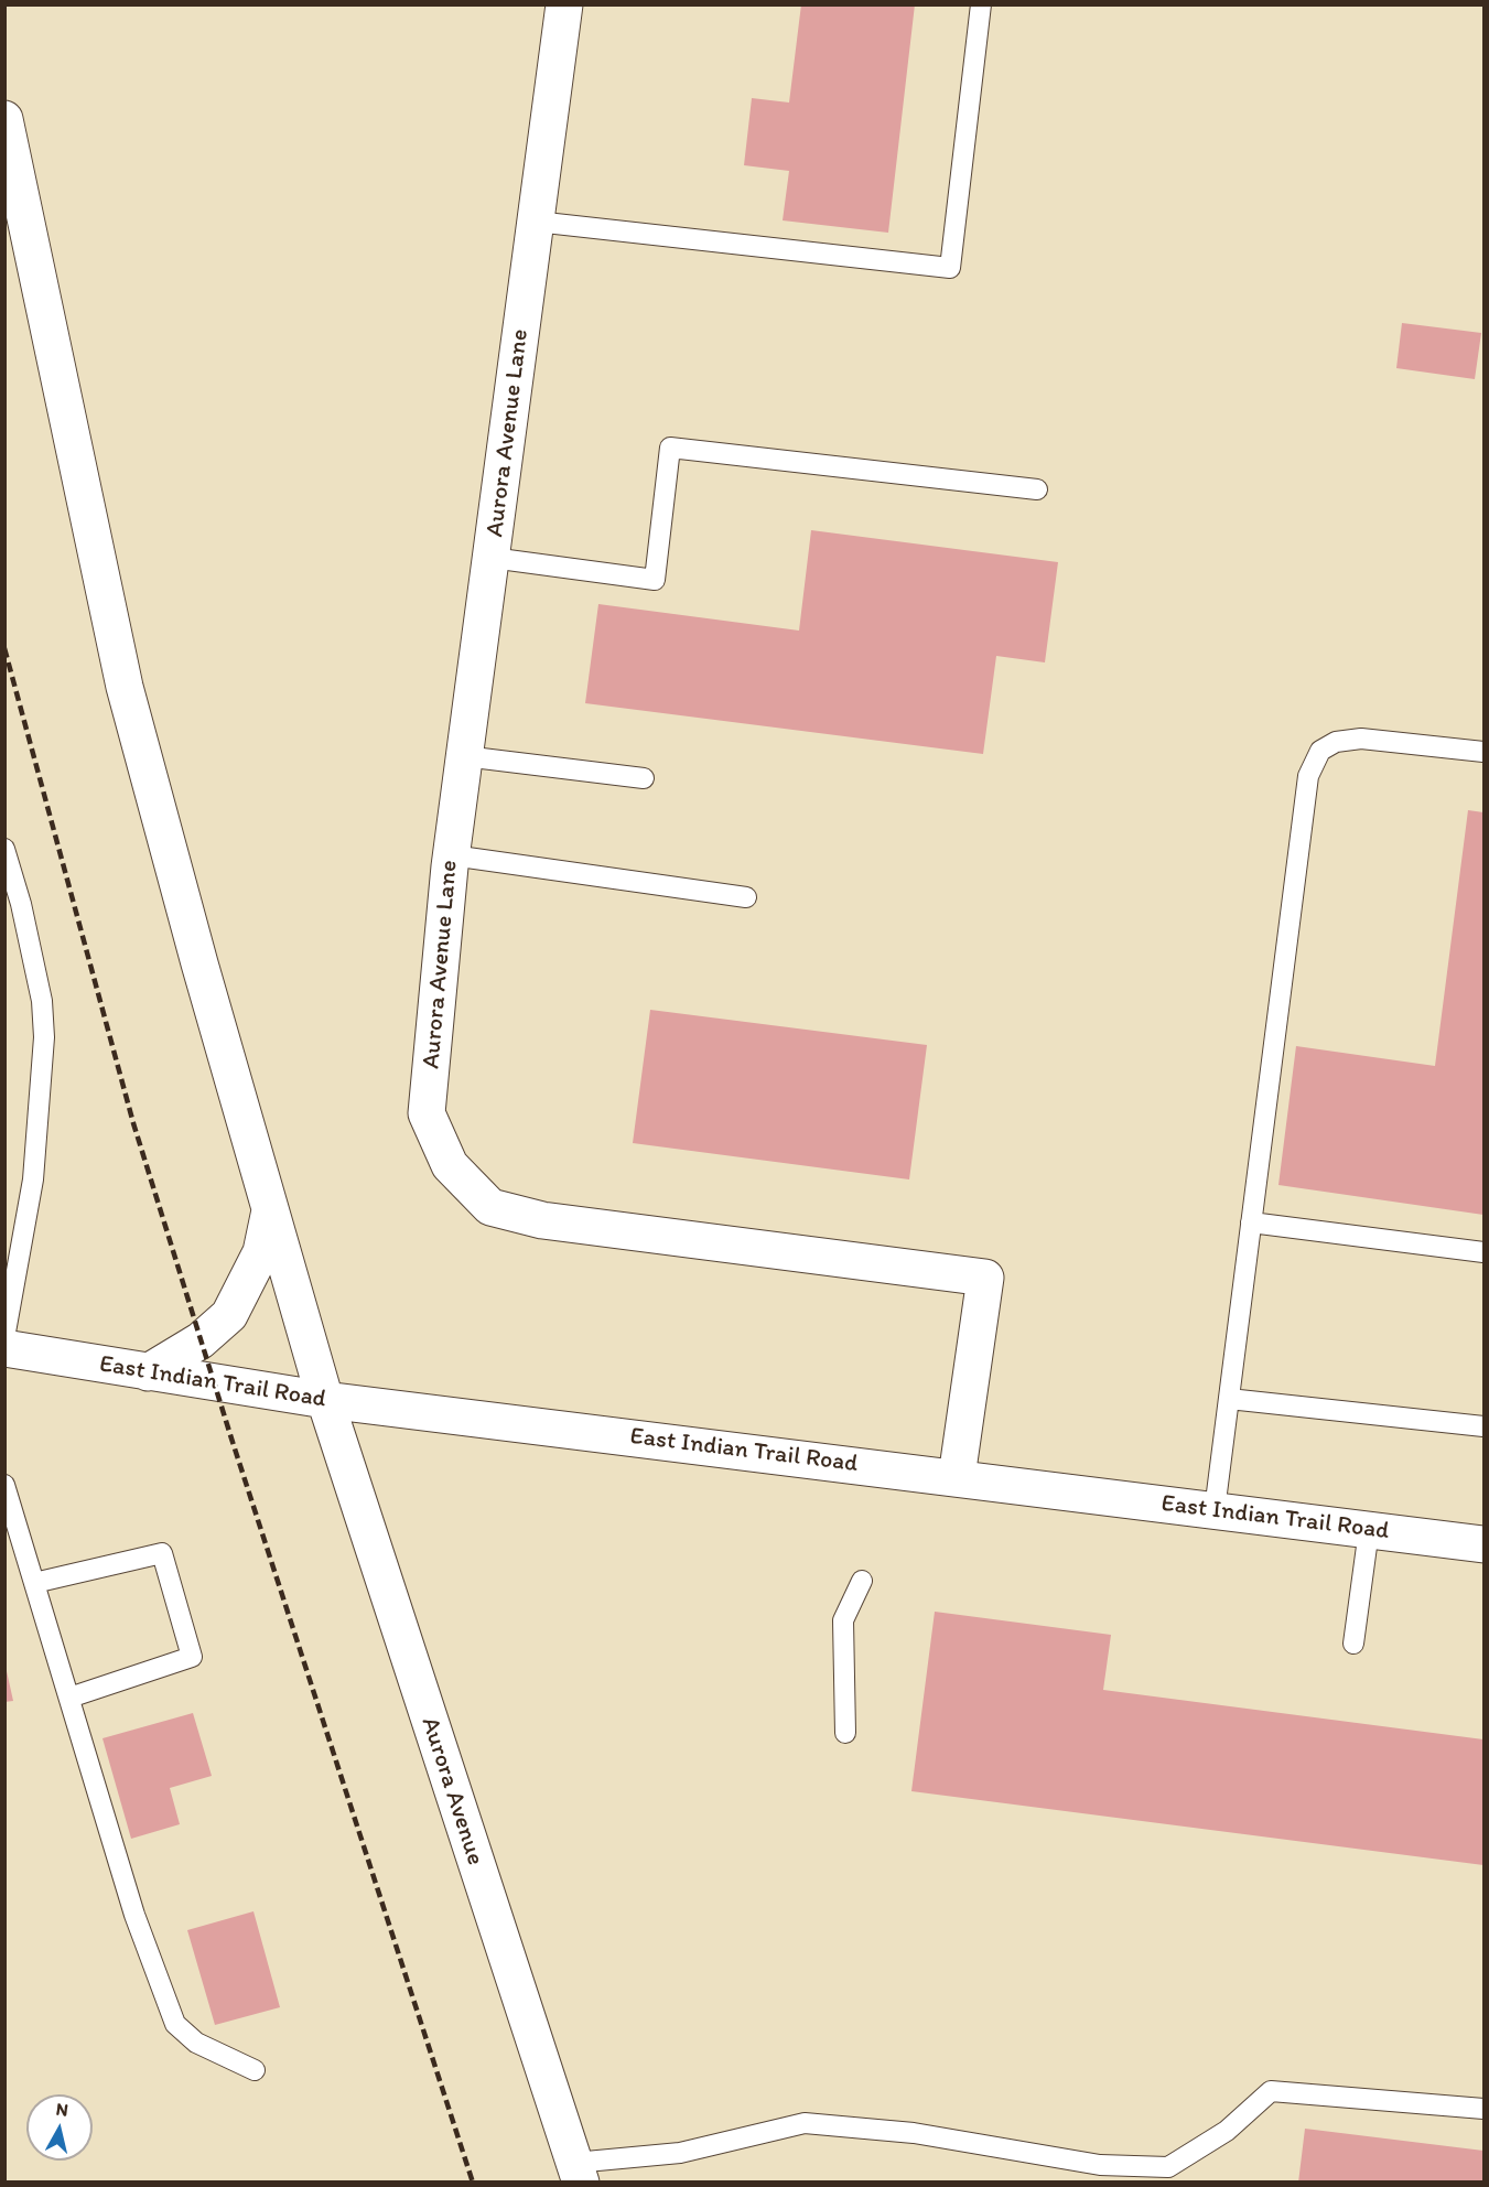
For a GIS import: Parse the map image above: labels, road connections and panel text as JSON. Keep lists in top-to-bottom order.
{
  "streets": {
    "main road": ["Aurora Avenue Lane", "East Indian Trail Road", "Aurora Avenue"]
  },
  "crossings": [
    ["Aurora Avenue Lane", "East Indian Trail Road"],
    ["East Indian Trail Road", "Aurora Avenue"]
  ],
  "north": "top"
}
